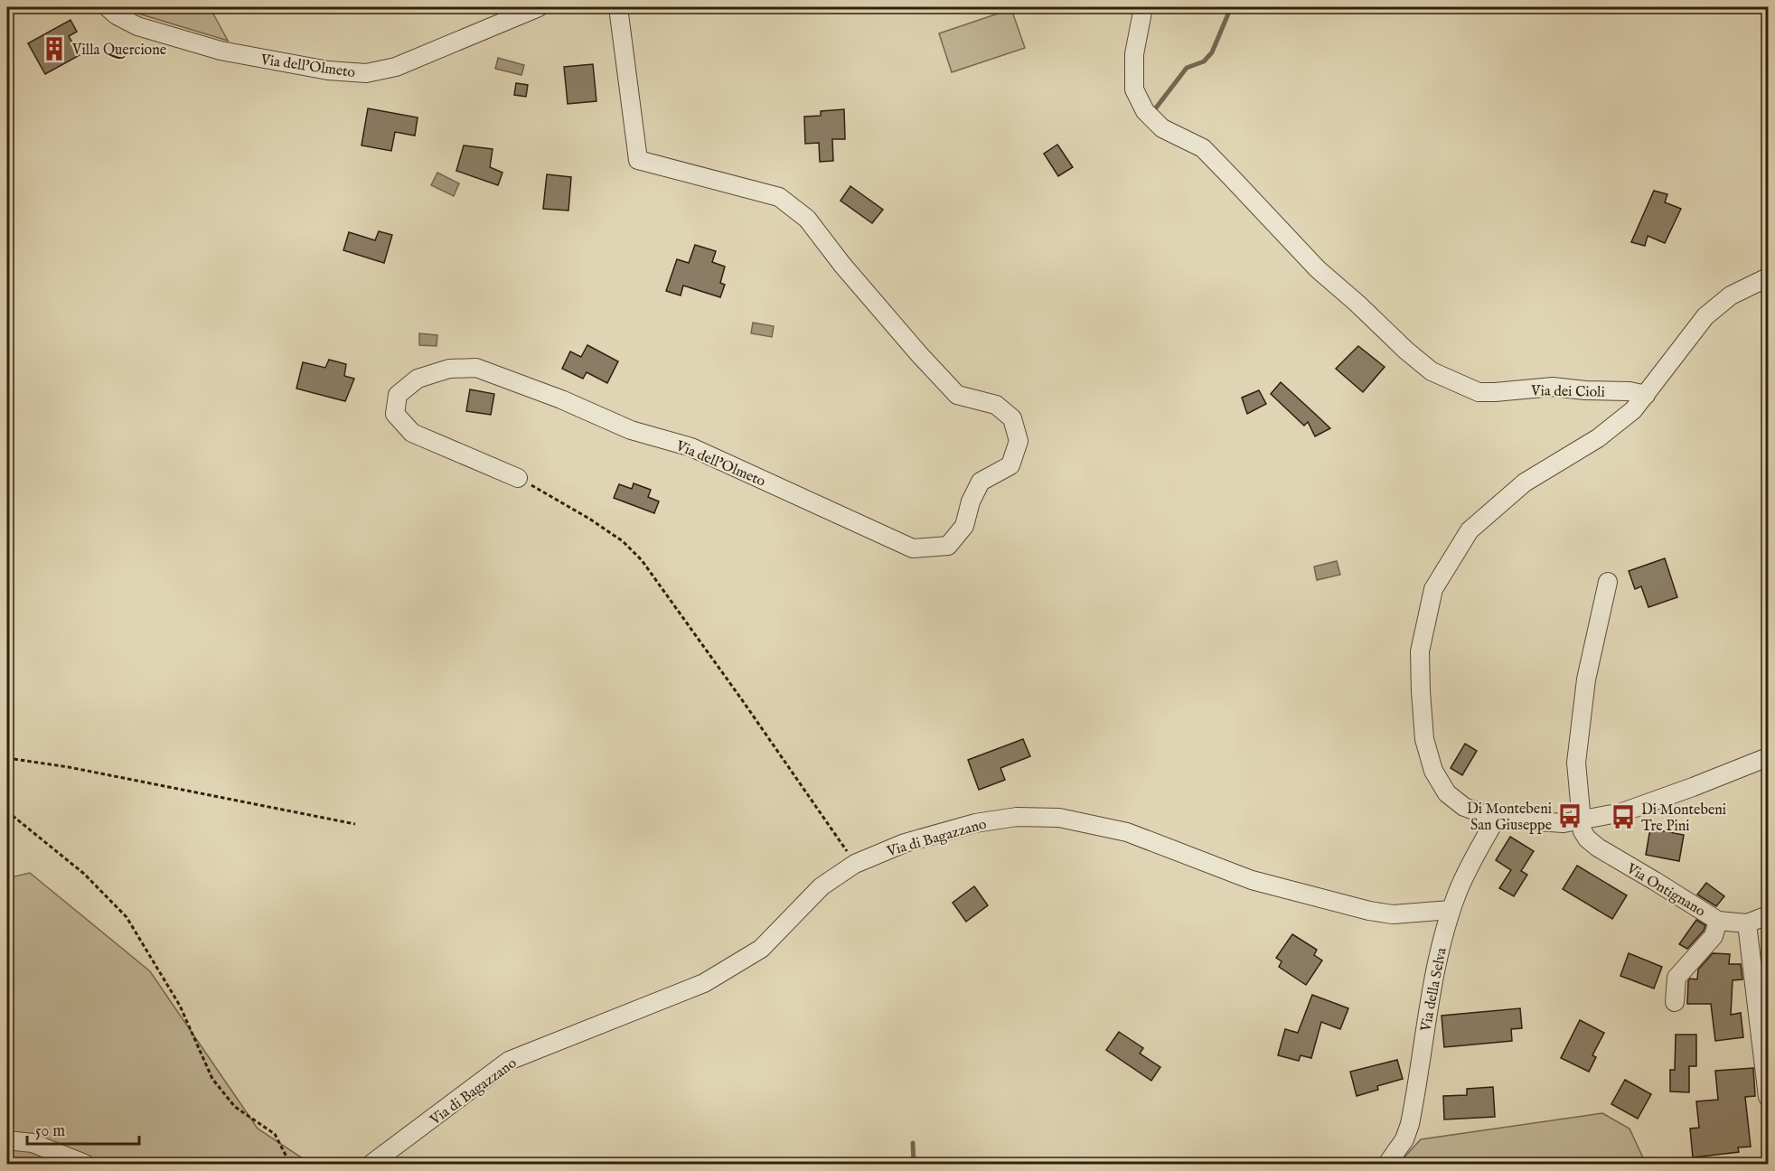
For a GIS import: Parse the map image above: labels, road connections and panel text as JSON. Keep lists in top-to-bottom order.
{
  "streets": {
    "street": [
      "Via dell'Olmeto",
      "Via dei Cioli",
      "Via di Bagazzano",
      "Via Ontignano",
      "Via della Selva"
    ]
  },
  "crossings": [
    ["Via di Bagazzano", "Via della Selva"]
  ],
  "places": {
    "building": ["Villa Quercione"],
    "bus stop": ["Di Montebeni San Giuseppe", "Di Montebeni Tre Pini"]
  },
  "scale_bar": "50 m"
}
